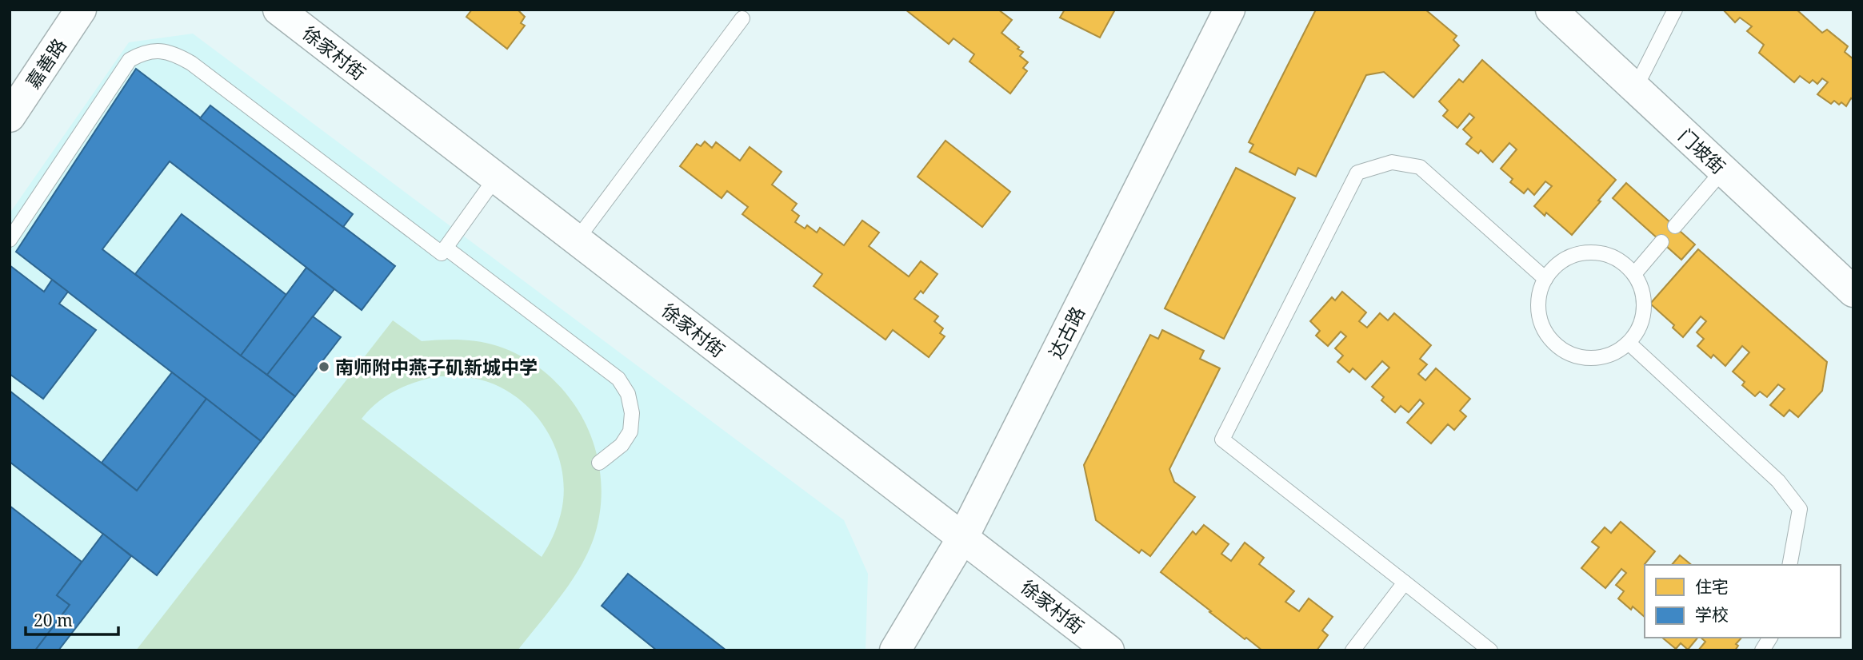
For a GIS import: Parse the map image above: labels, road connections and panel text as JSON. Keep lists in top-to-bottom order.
{
  "streets": {
    "street": [
      "徐家村街",
      "嘉善路",
      "门坡街",
      "达古路"
    ]
  },
  "crossings": [
    ["徐家村街", "达古路"]
  ],
  "places": ["南师附中燕子矶新城中学"],
  "legend": ["住宅", "学校"],
  "scale_bar": "20 m"
}
